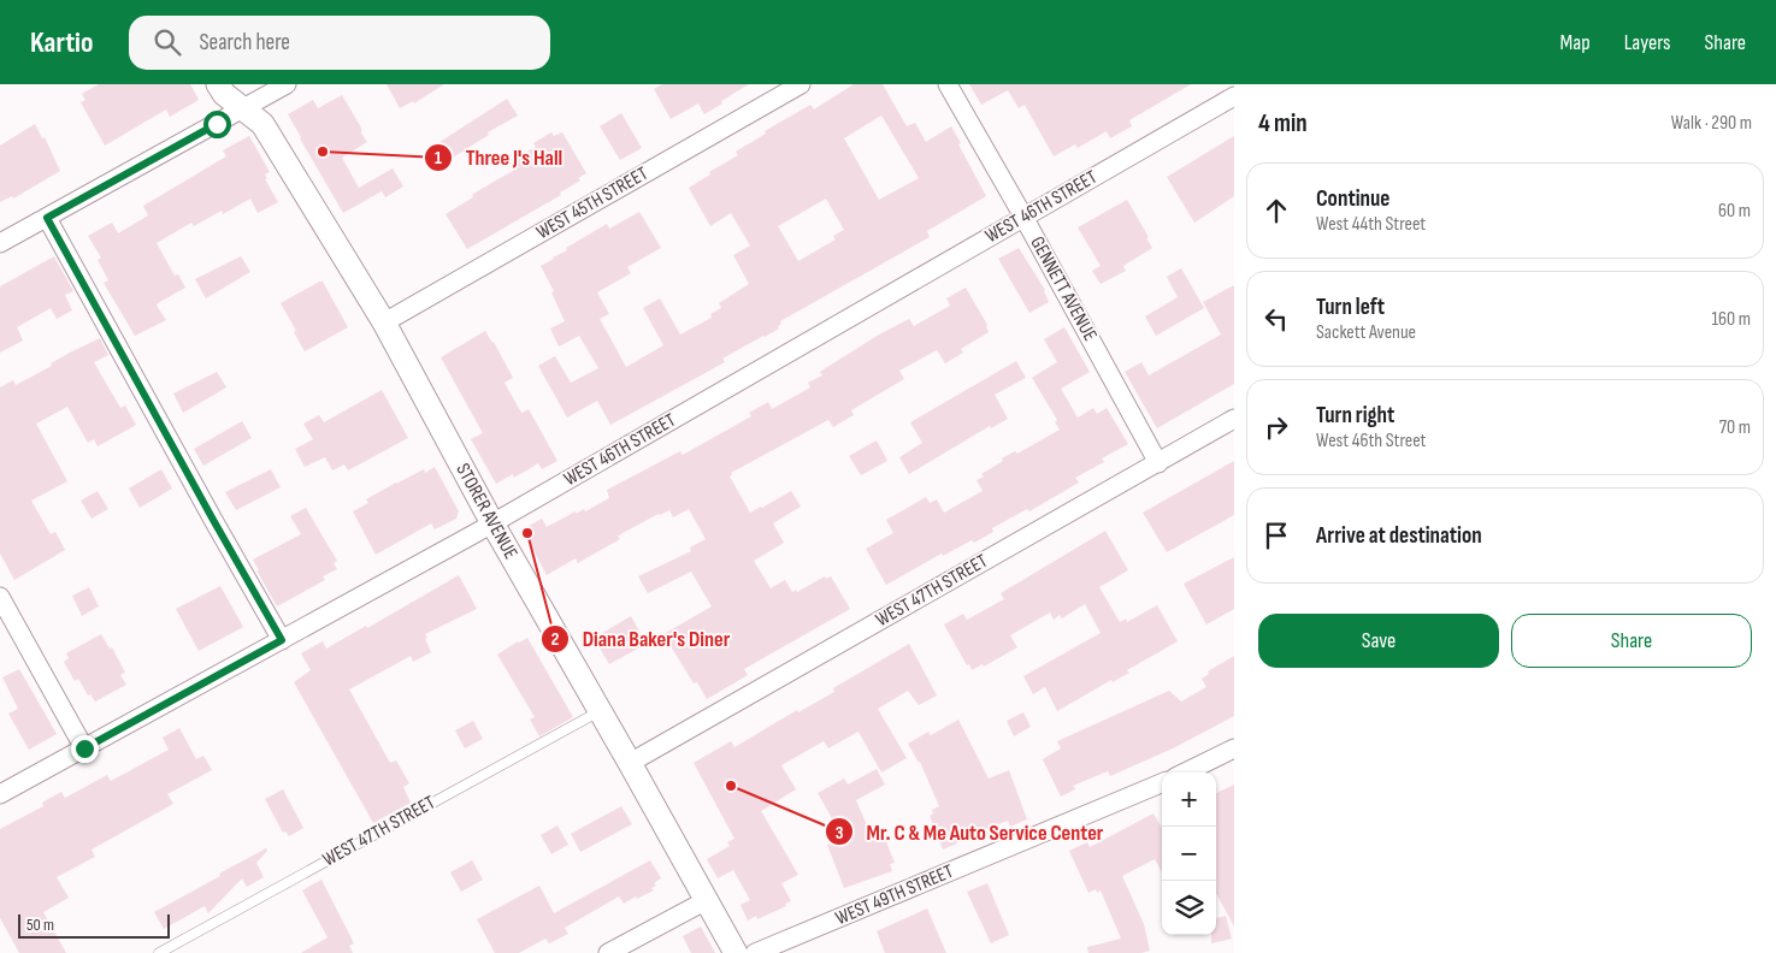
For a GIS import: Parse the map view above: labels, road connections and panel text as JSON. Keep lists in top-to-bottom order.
{
  "streets": {
    "street": [
      "WEST 45TH STREET",
      "WEST 46TH STREET",
      "GENNETT AVENUE",
      "STORER AVENUE",
      "WEST 47TH STREET",
      "WEST 49TH STREET"
    ]
  },
  "crossings": [
    ["WEST 45TH STREET", "STORER AVENUE"],
    ["WEST 46TH STREET", "GENNETT AVENUE"],
    ["WEST 46TH STREET", "STORER AVENUE"],
    ["GENNETT AVENUE", "WEST 47TH STREET"],
    ["STORER AVENUE", "WEST 47TH STREET"]
  ],
  "places": ["Three J's Hall", "Diana Baker's Diner", "Mr. C & Me Auto Service Center"],
  "scale_bar": "50 m",
  "page": {
    "header": "Kartio",
    "search": "Search here",
    "nav": ["Map", "Layers", "Share"],
    "heading": ["4 min", "Walk · 290 m"],
    "list": [
      ["Continue", "West 44th Street", "60 m"],
      ["Turn left", "Sackett Avenue", "160 m"],
      ["Turn right", "West 46th Street", "70 m"],
      "Arrive at destination"
    ],
    "buttons": ["Save", "Share"],
    "map_buttons": ["+", "−"],
    "scale": "50 m"
  }
}
